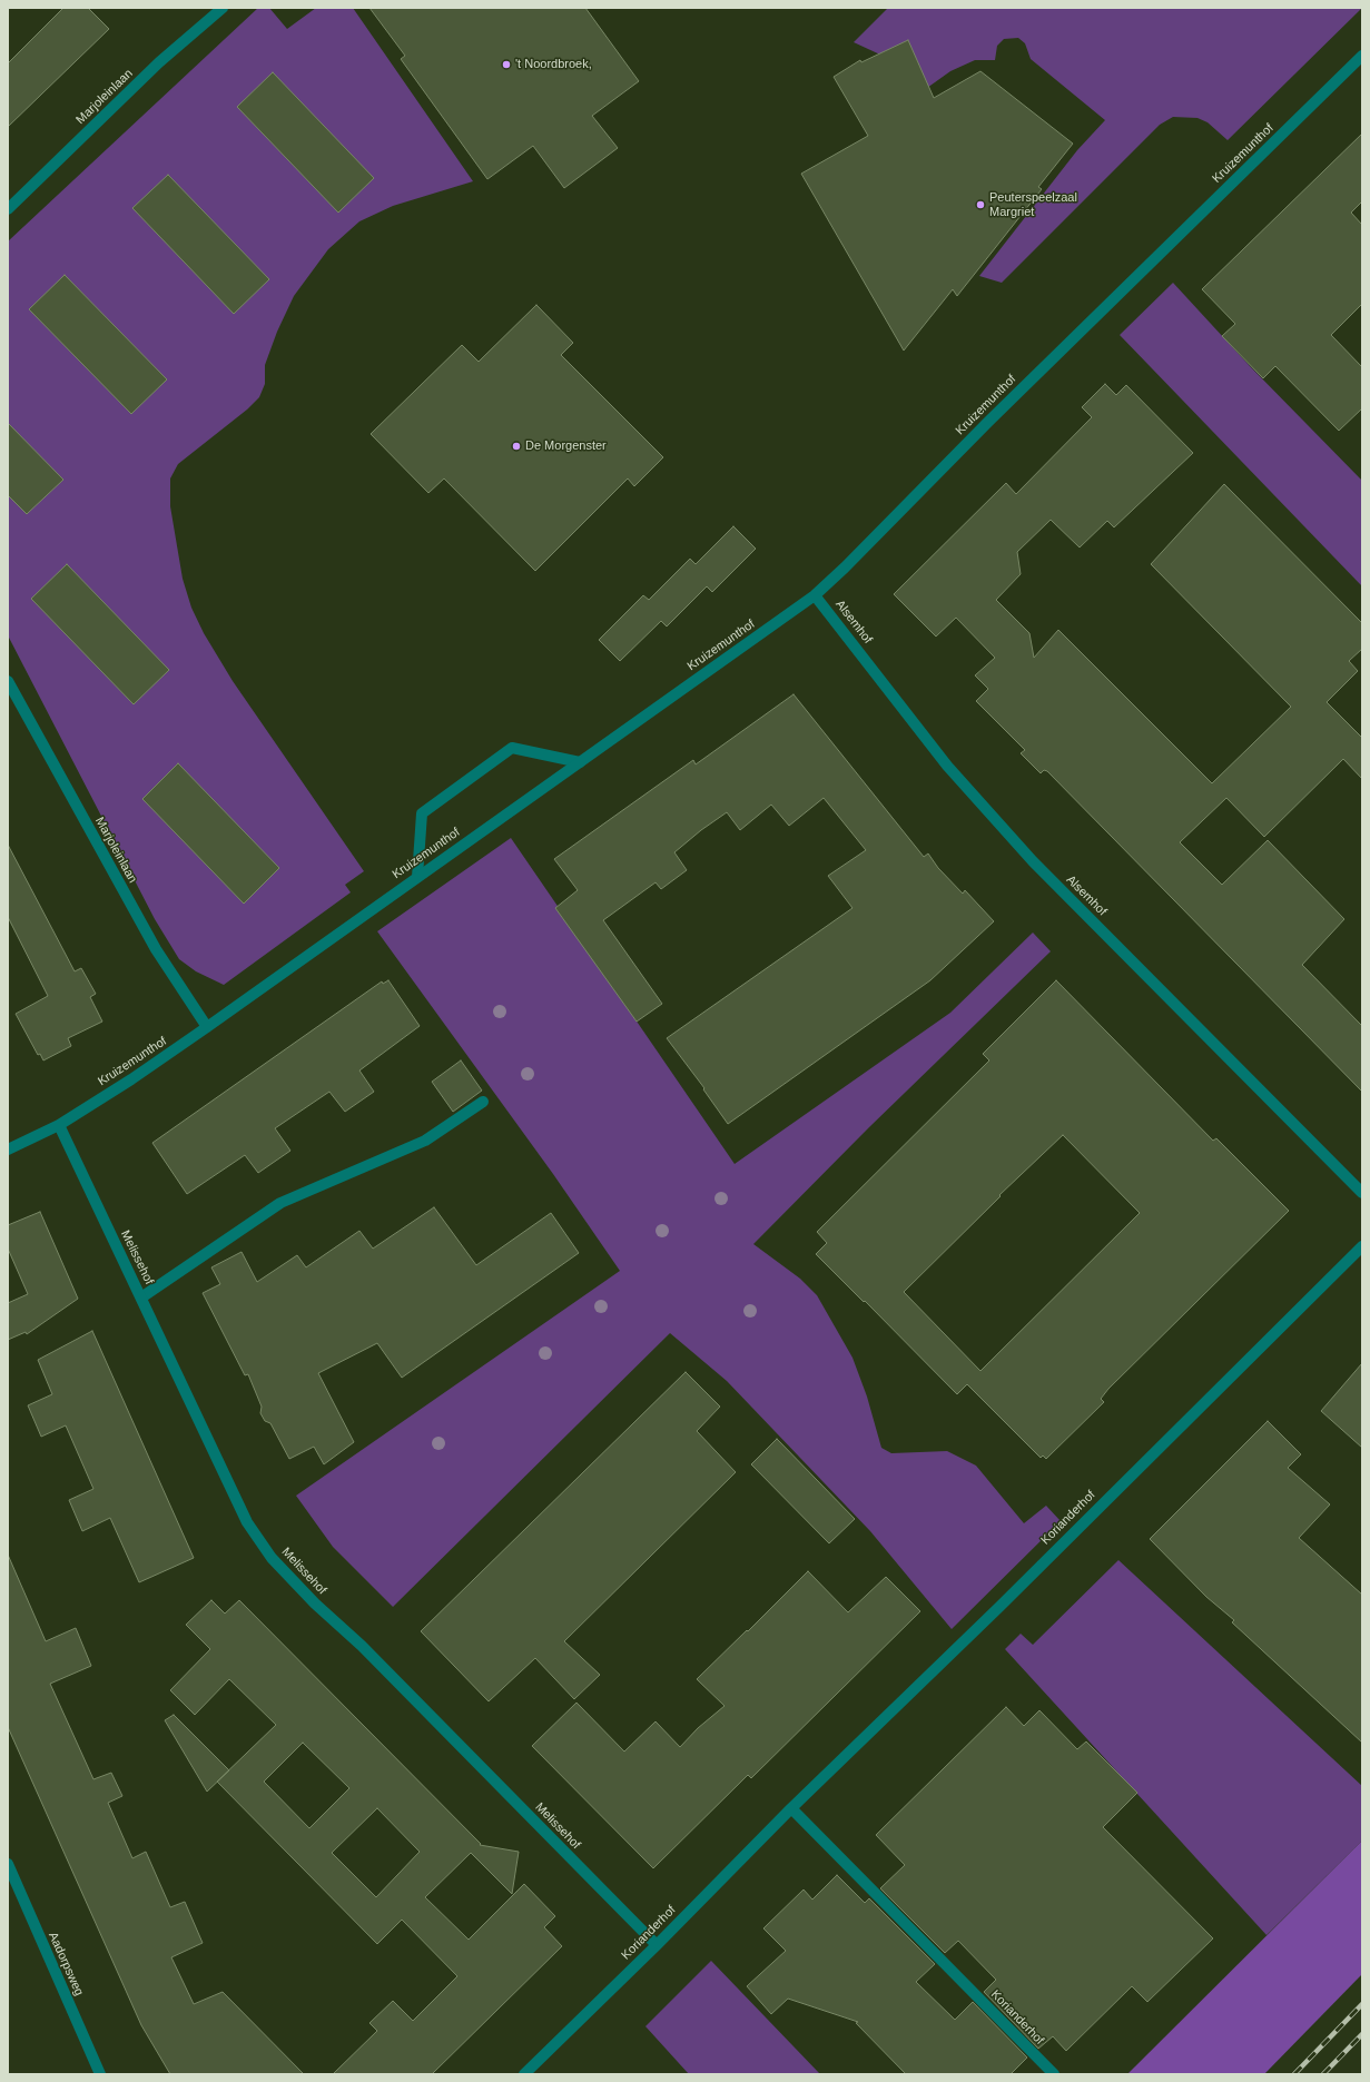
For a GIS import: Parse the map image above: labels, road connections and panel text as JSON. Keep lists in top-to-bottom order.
{
  "streets": {
    "street": [
      "Marjoleinlaan",
      "Kruizemunthof",
      "Alsemhof",
      "Melissehof",
      "Korianderhof",
      "Aadorpsweg"
    ]
  },
  "crossings": [
    ["Marjoleinlaan", "Kruizemunthof"],
    ["Kruizemunthof", "Alsemhof"],
    ["Kruizemunthof", "Melissehof"],
    ["Melissehof", "Korianderhof"]
  ],
  "places": ["'t Noordbroek,", "Peuterspeelzaal Margriet", "De Morgenster"]
}
